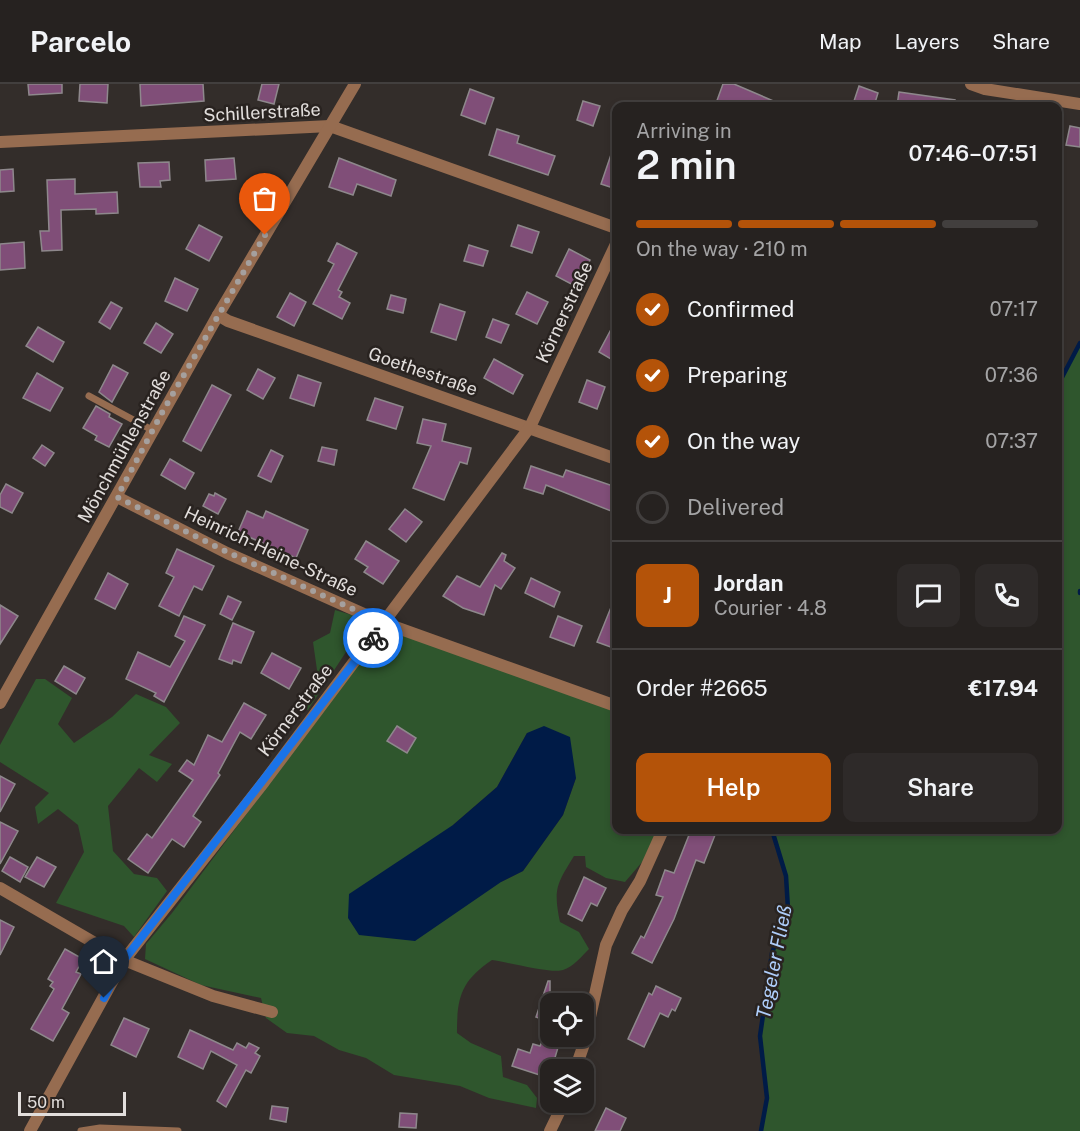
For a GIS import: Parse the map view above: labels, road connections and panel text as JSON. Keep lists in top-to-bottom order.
{
  "streets": {
    "street": [
      "Schillerstraße",
      "Körnerstraße",
      "Goethestraße",
      "Mönchmühlenstraße",
      "Heinrich-Heine-Straße"
    ]
  },
  "crossings": [
    ["Schillerstraße", "Mönchmühlenstraße"],
    ["Körnerstraße", "Goethestraße"],
    ["Körnerstraße", "Heinrich-Heine-Straße"],
    ["Goethestraße", "Mönchmühlenstraße"],
    ["Mönchmühlenstraße", "Heinrich-Heine-Straße"]
  ],
  "water": ["Tegeler Fließ"],
  "scale_bar": "50 m",
  "page": {
    "header": "Parcelo",
    "nav": ["Map", "Layers", "Share"],
    "heading": ["2 min", "Arriving in", "07:46–07:51"],
    "panel": [
      "Jordan",
      "Courier · 4.8",
      "Order #2665",
      "€17.94"
    ],
    "bar": "On the way · 210 m",
    "list": [
      ["Confirmed", "07:17"],
      ["Preparing", "07:36"],
      ["On the way", "07:37"],
      "Delivered"
    ],
    "round": "J",
    "buttons": ["Help", "Share"],
    "scale": "50 m"
  }
}
